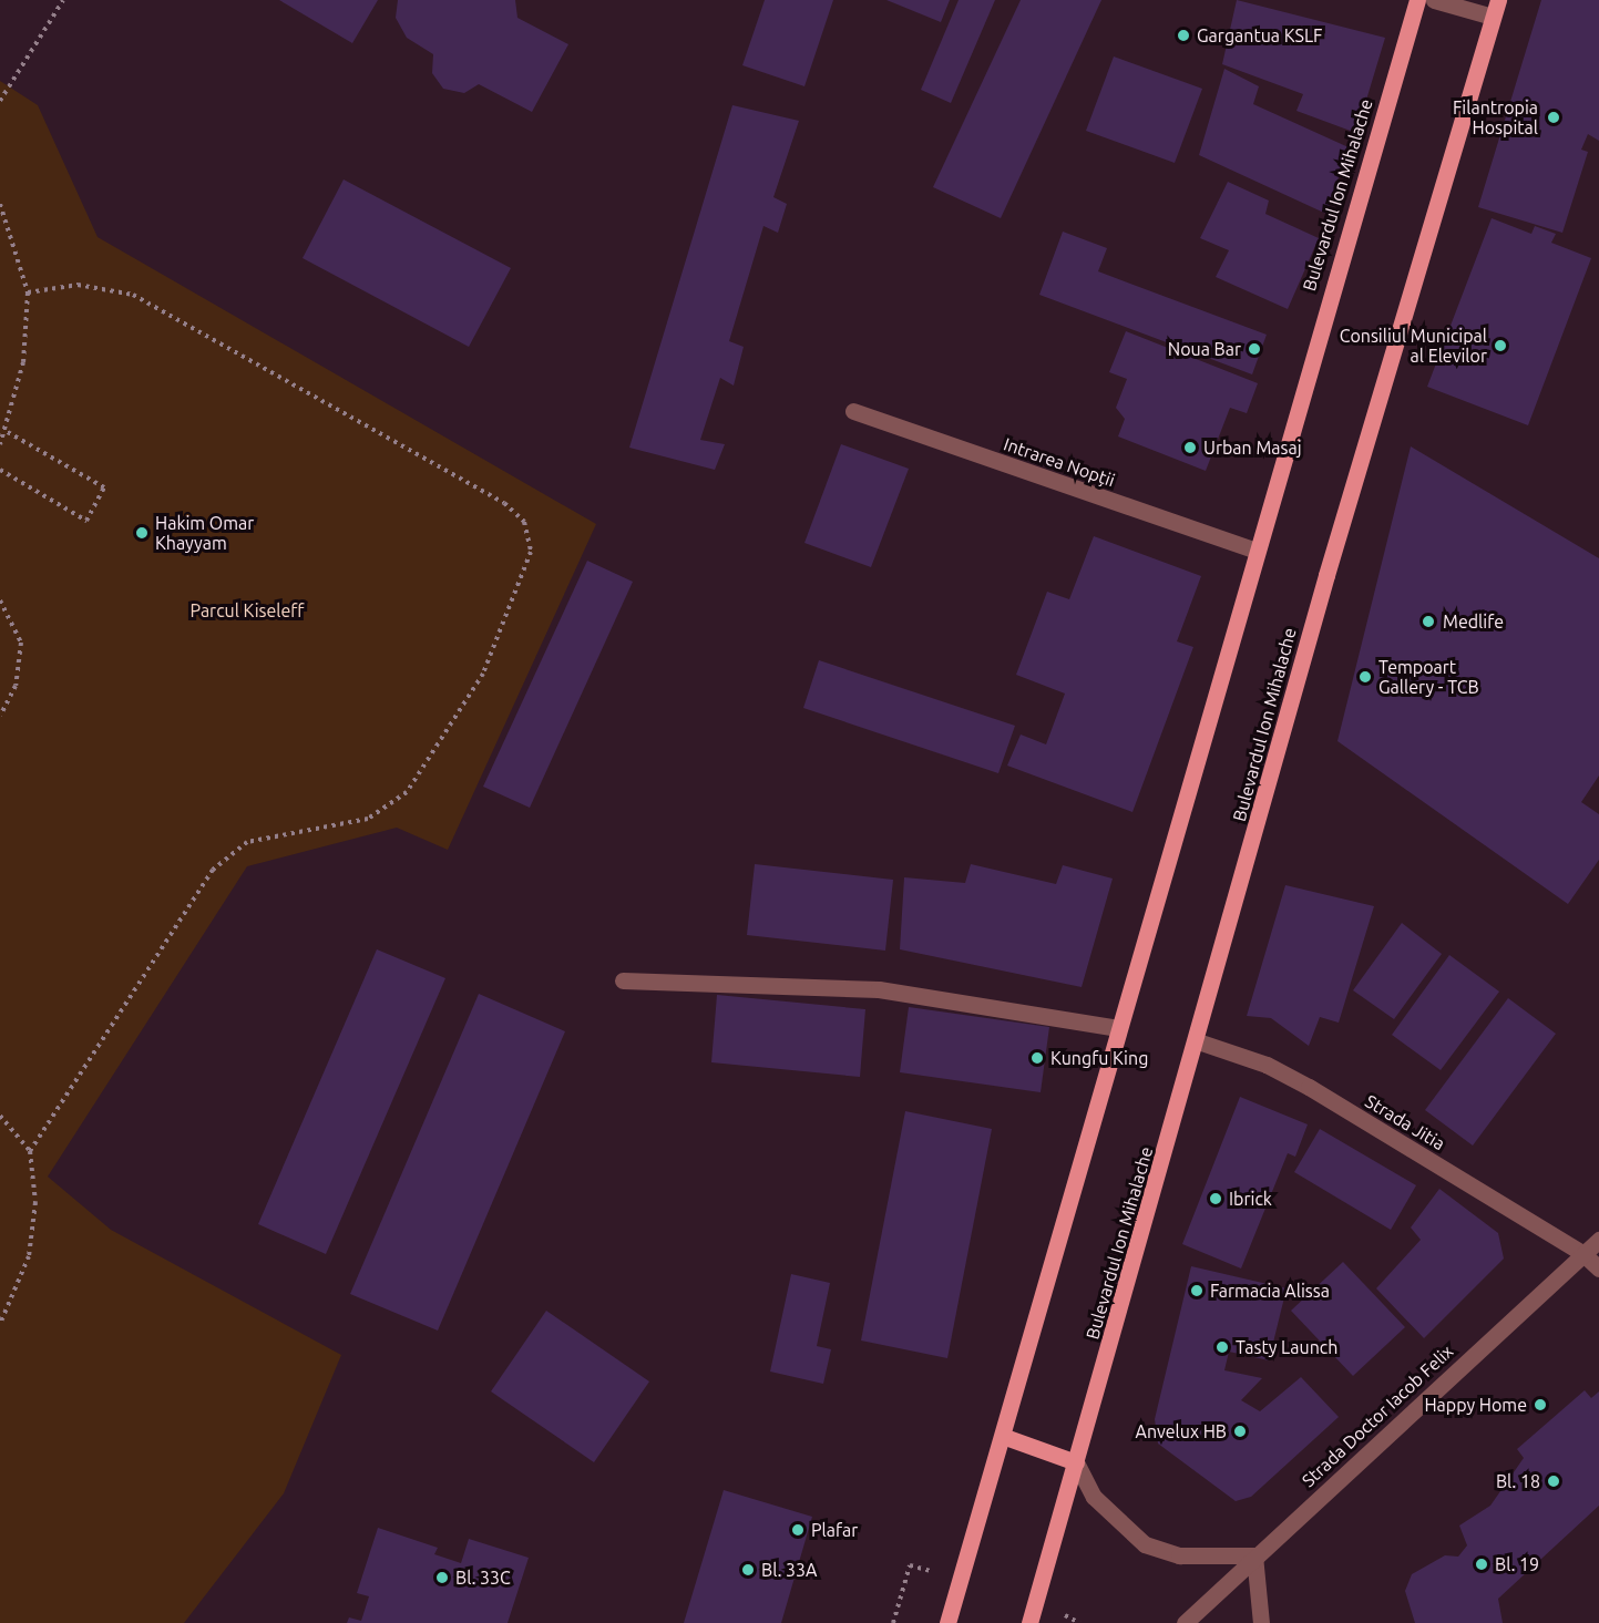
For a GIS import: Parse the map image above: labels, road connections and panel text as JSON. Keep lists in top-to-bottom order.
{
  "streets": {
    "main road": ["Bulevardul Ion Mihalache"],
    "street": ["Intrarea Nopții", "Strada Jitia", "Strada Doctor Iacob Felix"]
  },
  "crossings": [
    ["Bulevardul Ion Mihalache", "Intrarea Nopții"],
    ["Bulevardul Ion Mihalache", "Strada Jitia"],
    ["Strada Jitia", "Strada Doctor Iacob Felix"]
  ],
  "parks": ["Parcul Kiseleff"],
  "places": [
    "Gargantua KSLF",
    "Filantropia Hospital",
    "Consiliul Municipal al Elevilor",
    "Noua Bar",
    "Urban Masaj",
    "Hakim Omar Khayyam",
    "Medlife",
    "Tempoart Gallery - TCB",
    "Kungfu King",
    "Ibrick",
    "Farmacia Alissa",
    "Tasty Launch",
    "Happy Home",
    "Anvelux HB",
    "Bl. 18",
    "Plafar",
    "Bl. 19",
    "Bl. 33A",
    "Bl. 33C"
  ]
}
